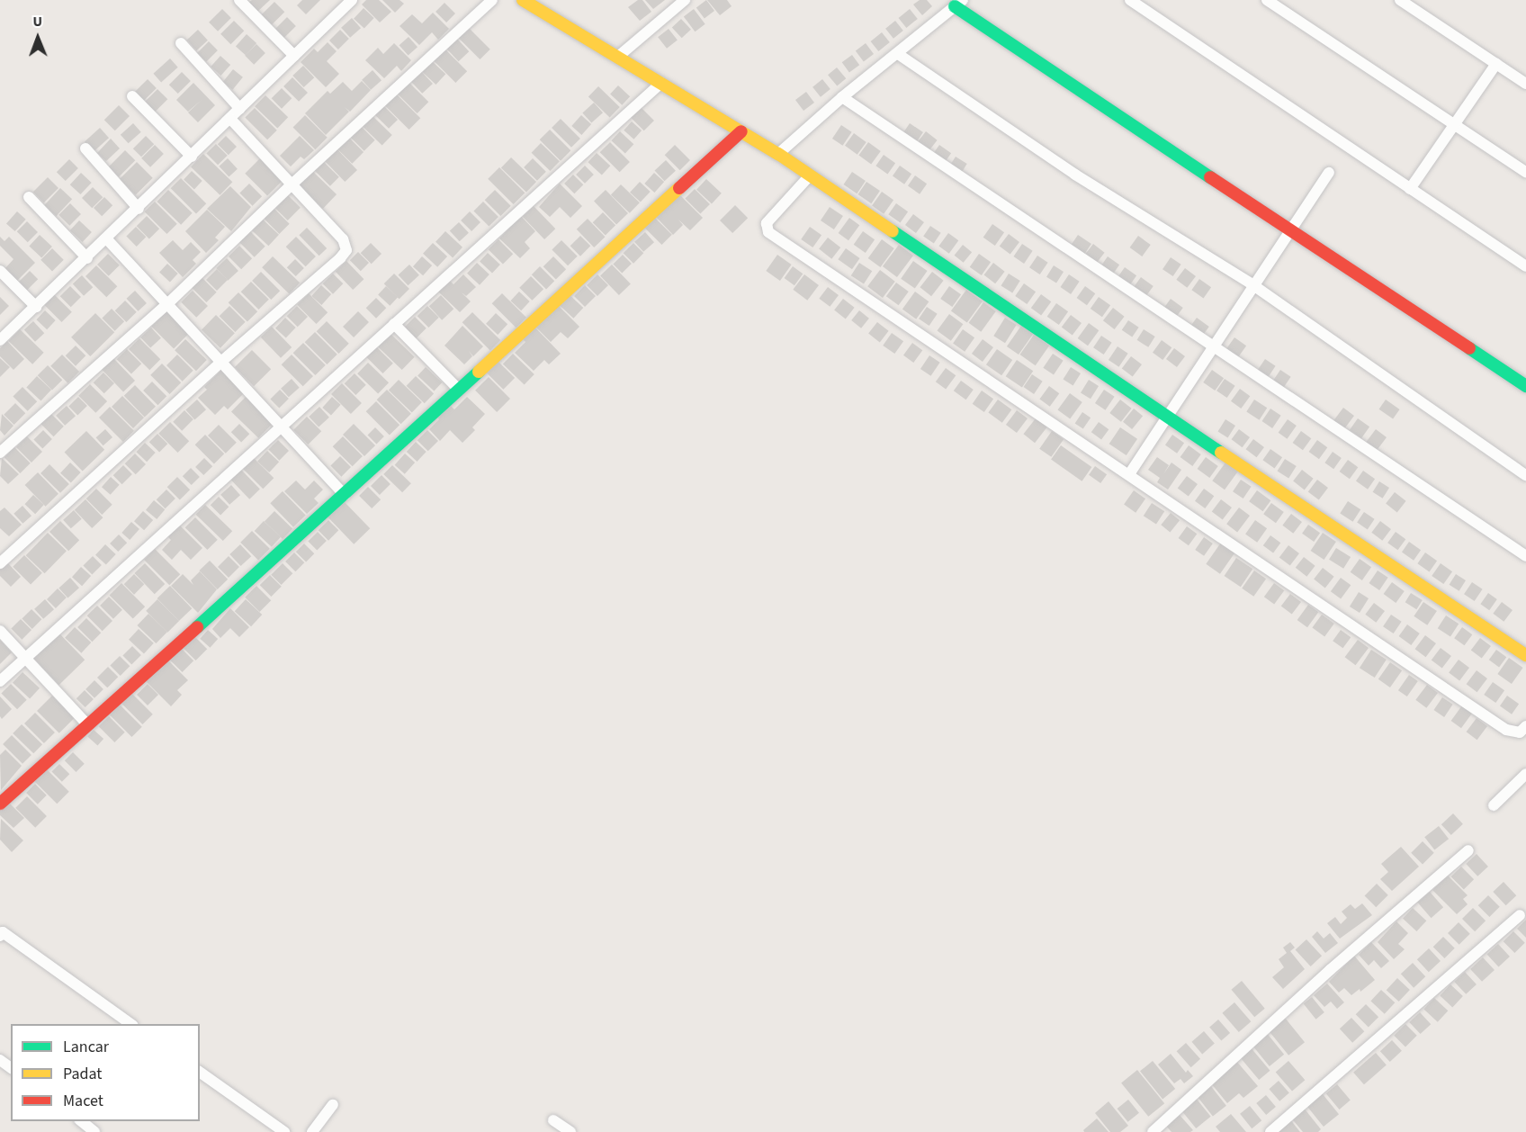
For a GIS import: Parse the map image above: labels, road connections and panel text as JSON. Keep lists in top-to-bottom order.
{
  "legend": ["Lancar", "Padat", "Macet"],
  "north": "top"
}
